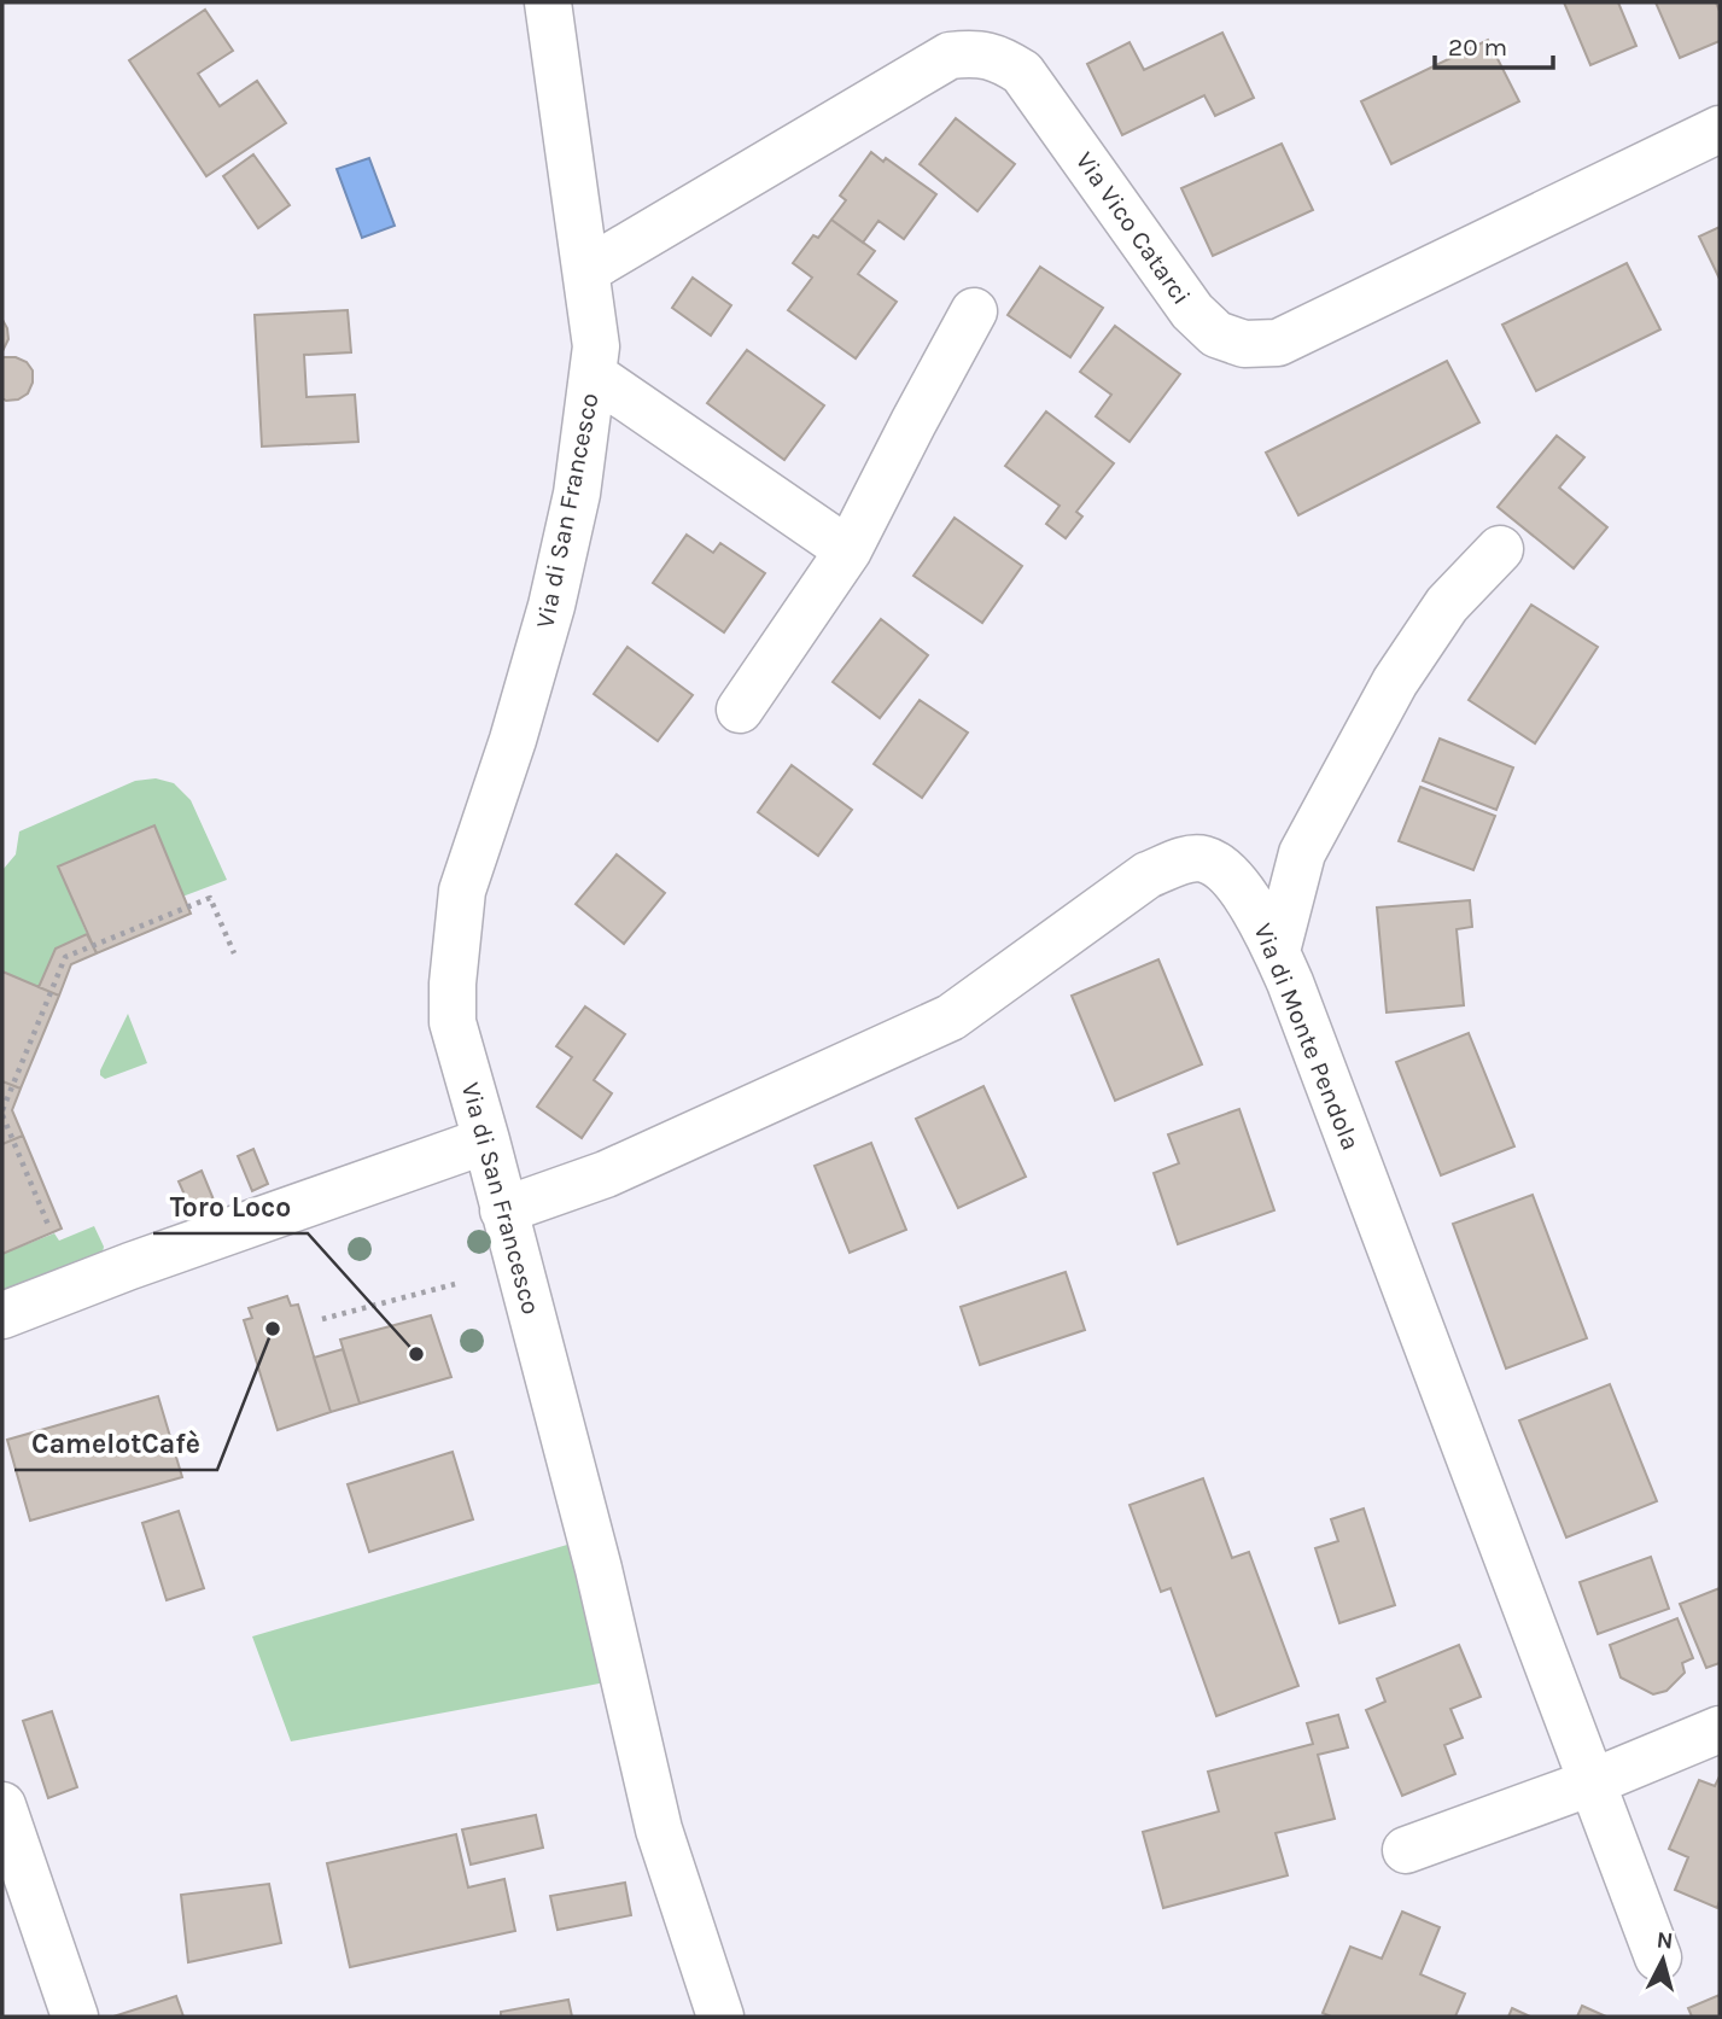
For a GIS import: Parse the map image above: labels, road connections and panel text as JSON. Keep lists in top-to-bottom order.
{
  "streets": {
    "street": ["Via Vico Catarci", "Via di San Francesco", "Via di Monte Pendola"]
  },
  "crossings": [
    ["Via Vico Catarci", "Via di San Francesco"],
    ["Via di San Francesco", "Via di Monte Pendola"]
  ],
  "places": ["CamelotCafè", "Toro Loco"],
  "scale_bar": "20 m",
  "north": "top"
}
